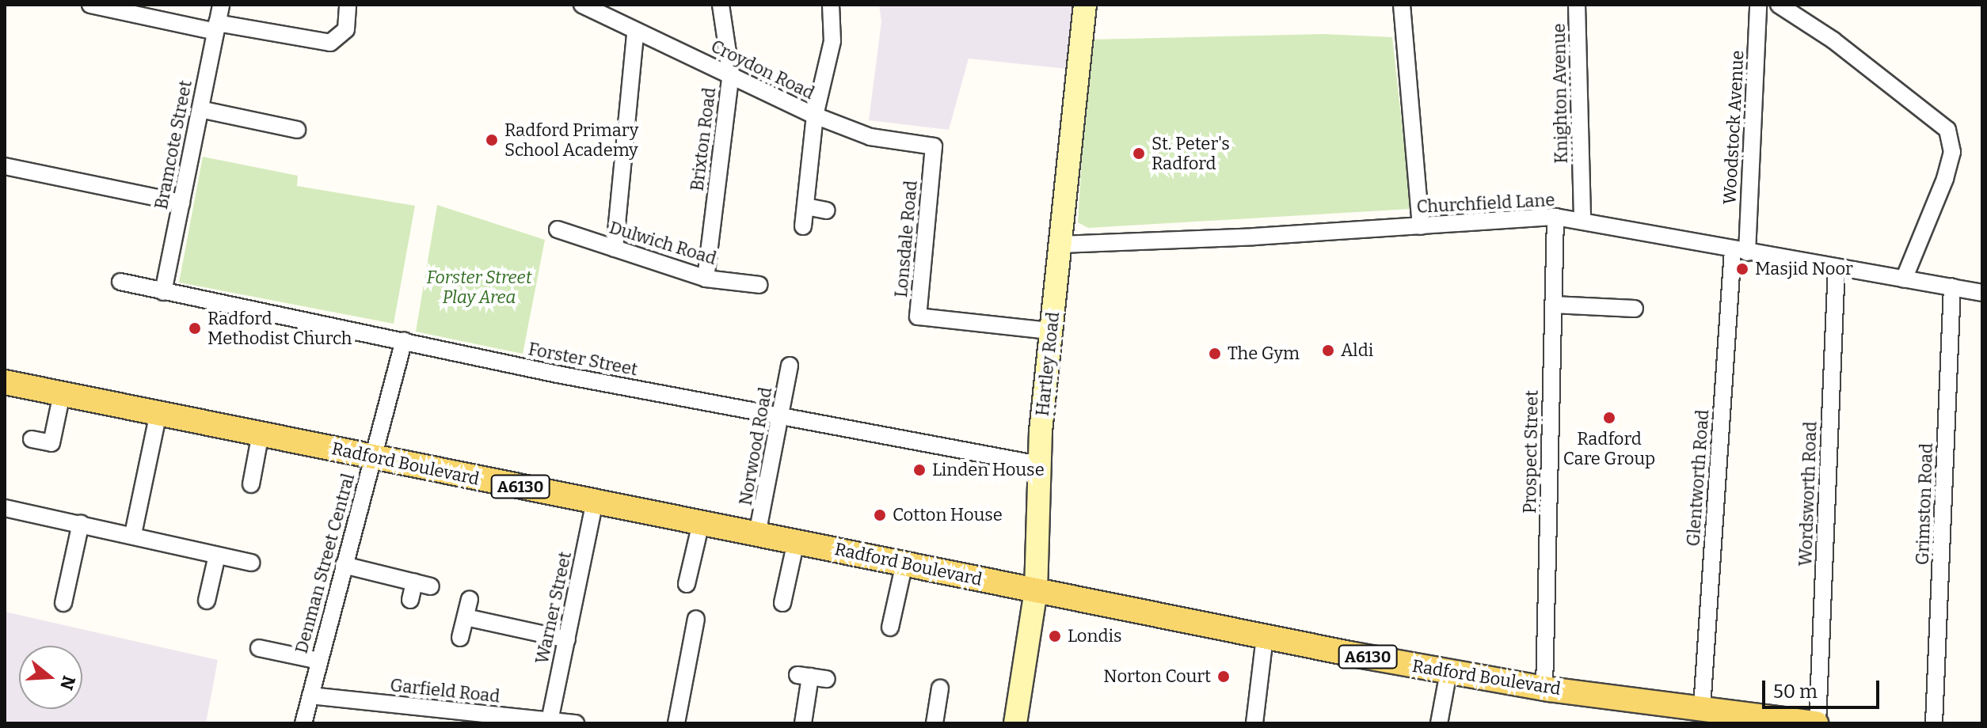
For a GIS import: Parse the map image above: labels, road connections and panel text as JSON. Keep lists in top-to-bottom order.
{
  "streets": {
    "main road": ["Radford Boulevard", "A6130"],
    "street": [
      "Croydon Road",
      "Knighton Avenue",
      "Woodstock Avenue",
      "Brixton Road",
      "Bramcote Street",
      "Churchfield Lane",
      "Lonsdale Road",
      "Dulwich Road",
      "Forster Street",
      "Hartley Road",
      "Norwood Road",
      "Prospect Street",
      "Glentworth Road",
      "Wordsworth Road",
      "Grimston Road",
      "Denman Street Central",
      "Warner Street",
      "Garfield Road"
    ]
  },
  "crossings": [
    ["Croydon Road", "Brixton Road"],
    ["Croydon Road", "Lonsdale Road"],
    ["Knighton Avenue", "Churchfield Lane"],
    ["Woodstock Avenue", "Churchfield Lane"],
    ["Woodstock Avenue", "Glentworth Road"],
    ["Brixton Road", "Dulwich Road"],
    ["Bramcote Street", "Forster Street"],
    ["Churchfield Lane", "Hartley Road"],
    ["Churchfield Lane", "Prospect Street"],
    ["Churchfield Lane", "Glentworth Road"],
    ["Churchfield Lane", "Wordsworth Road"],
    ["Churchfield Lane", "Grimston Road"],
    ["Lonsdale Road", "Hartley Road"],
    ["Forster Street", "Hartley Road"],
    ["Forster Street", "Norwood Road"],
    ["Forster Street", "Denman Street Central"],
    ["Hartley Road", "Radford Boulevard"],
    ["Norwood Road", "Radford Boulevard"],
    ["Prospect Street", "Radford Boulevard"],
    ["Radford Boulevard", "Glentworth Road"],
    ["Radford Boulevard", "Wordsworth Road"],
    ["Radford Boulevard", "Denman Street Central"],
    ["Radford Boulevard", "Warner Street"],
    ["Denman Street Central", "Garfield Road"],
    ["Warner Street", "Garfield Road"]
  ],
  "parks": ["Forster Street Play Area"],
  "places": [
    "Radford Primary School Academy",
    "St. Peter's Radford",
    "Masjid Noor",
    "Radford Methodist Church",
    "Aldi",
    "The Gym",
    "Radford Care Group",
    "Linden House",
    "Cotton House",
    "Londis",
    "Norton Court"
  ],
  "scale_bar": "50 m",
  "north": "right"
}
